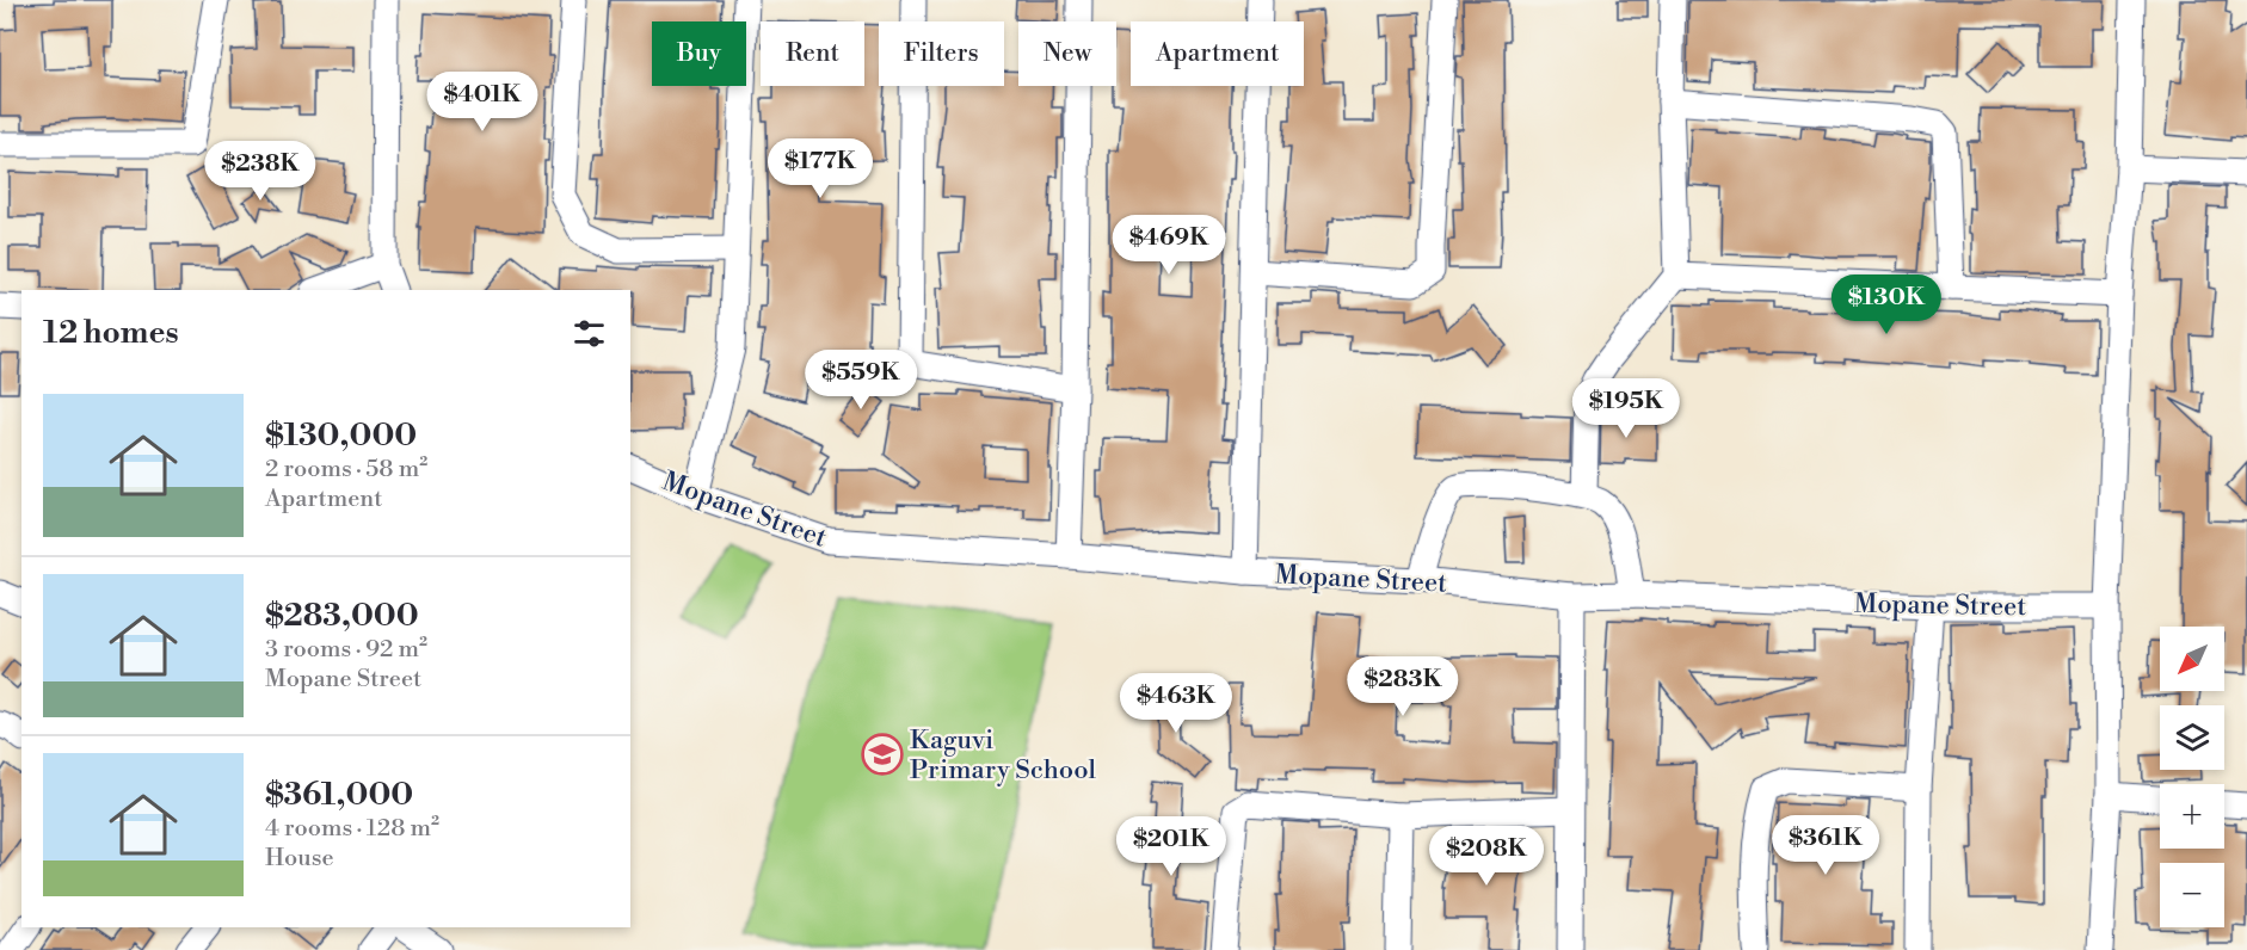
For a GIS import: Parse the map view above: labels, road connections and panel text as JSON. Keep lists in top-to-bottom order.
{
  "streets": {
    "street": ["Mopane Street"]
  },
  "places": {
    "school or university": ["Kaguvi Primary School"]
  },
  "north": "bottom left",
  "page": {
    "chip": [
      "Buy",
      "Rent",
      "Filters",
      "New",
      "Apartment"
    ],
    "price": [
      "$401K",
      "$177K",
      "$238K",
      "$469K",
      "$130K",
      "$559K",
      "$195K",
      "$283K",
      "$463K",
      "$361K",
      "$201K",
      "$208K"
    ],
    "heading": "12 homes",
    "list": [
      {
        "name": "$130,000",
        "note": "2 rooms · 58 m² · Apartment"
      },
      {
        "name": "$283,000",
        "note": "3 rooms · 92 m² · Mopane Street"
      },
      {
        "name": "$361,000",
        "note": "4 rooms · 128 m² · House"
      }
    ],
    "map_buttons": ["+", "−"]
  }
}
